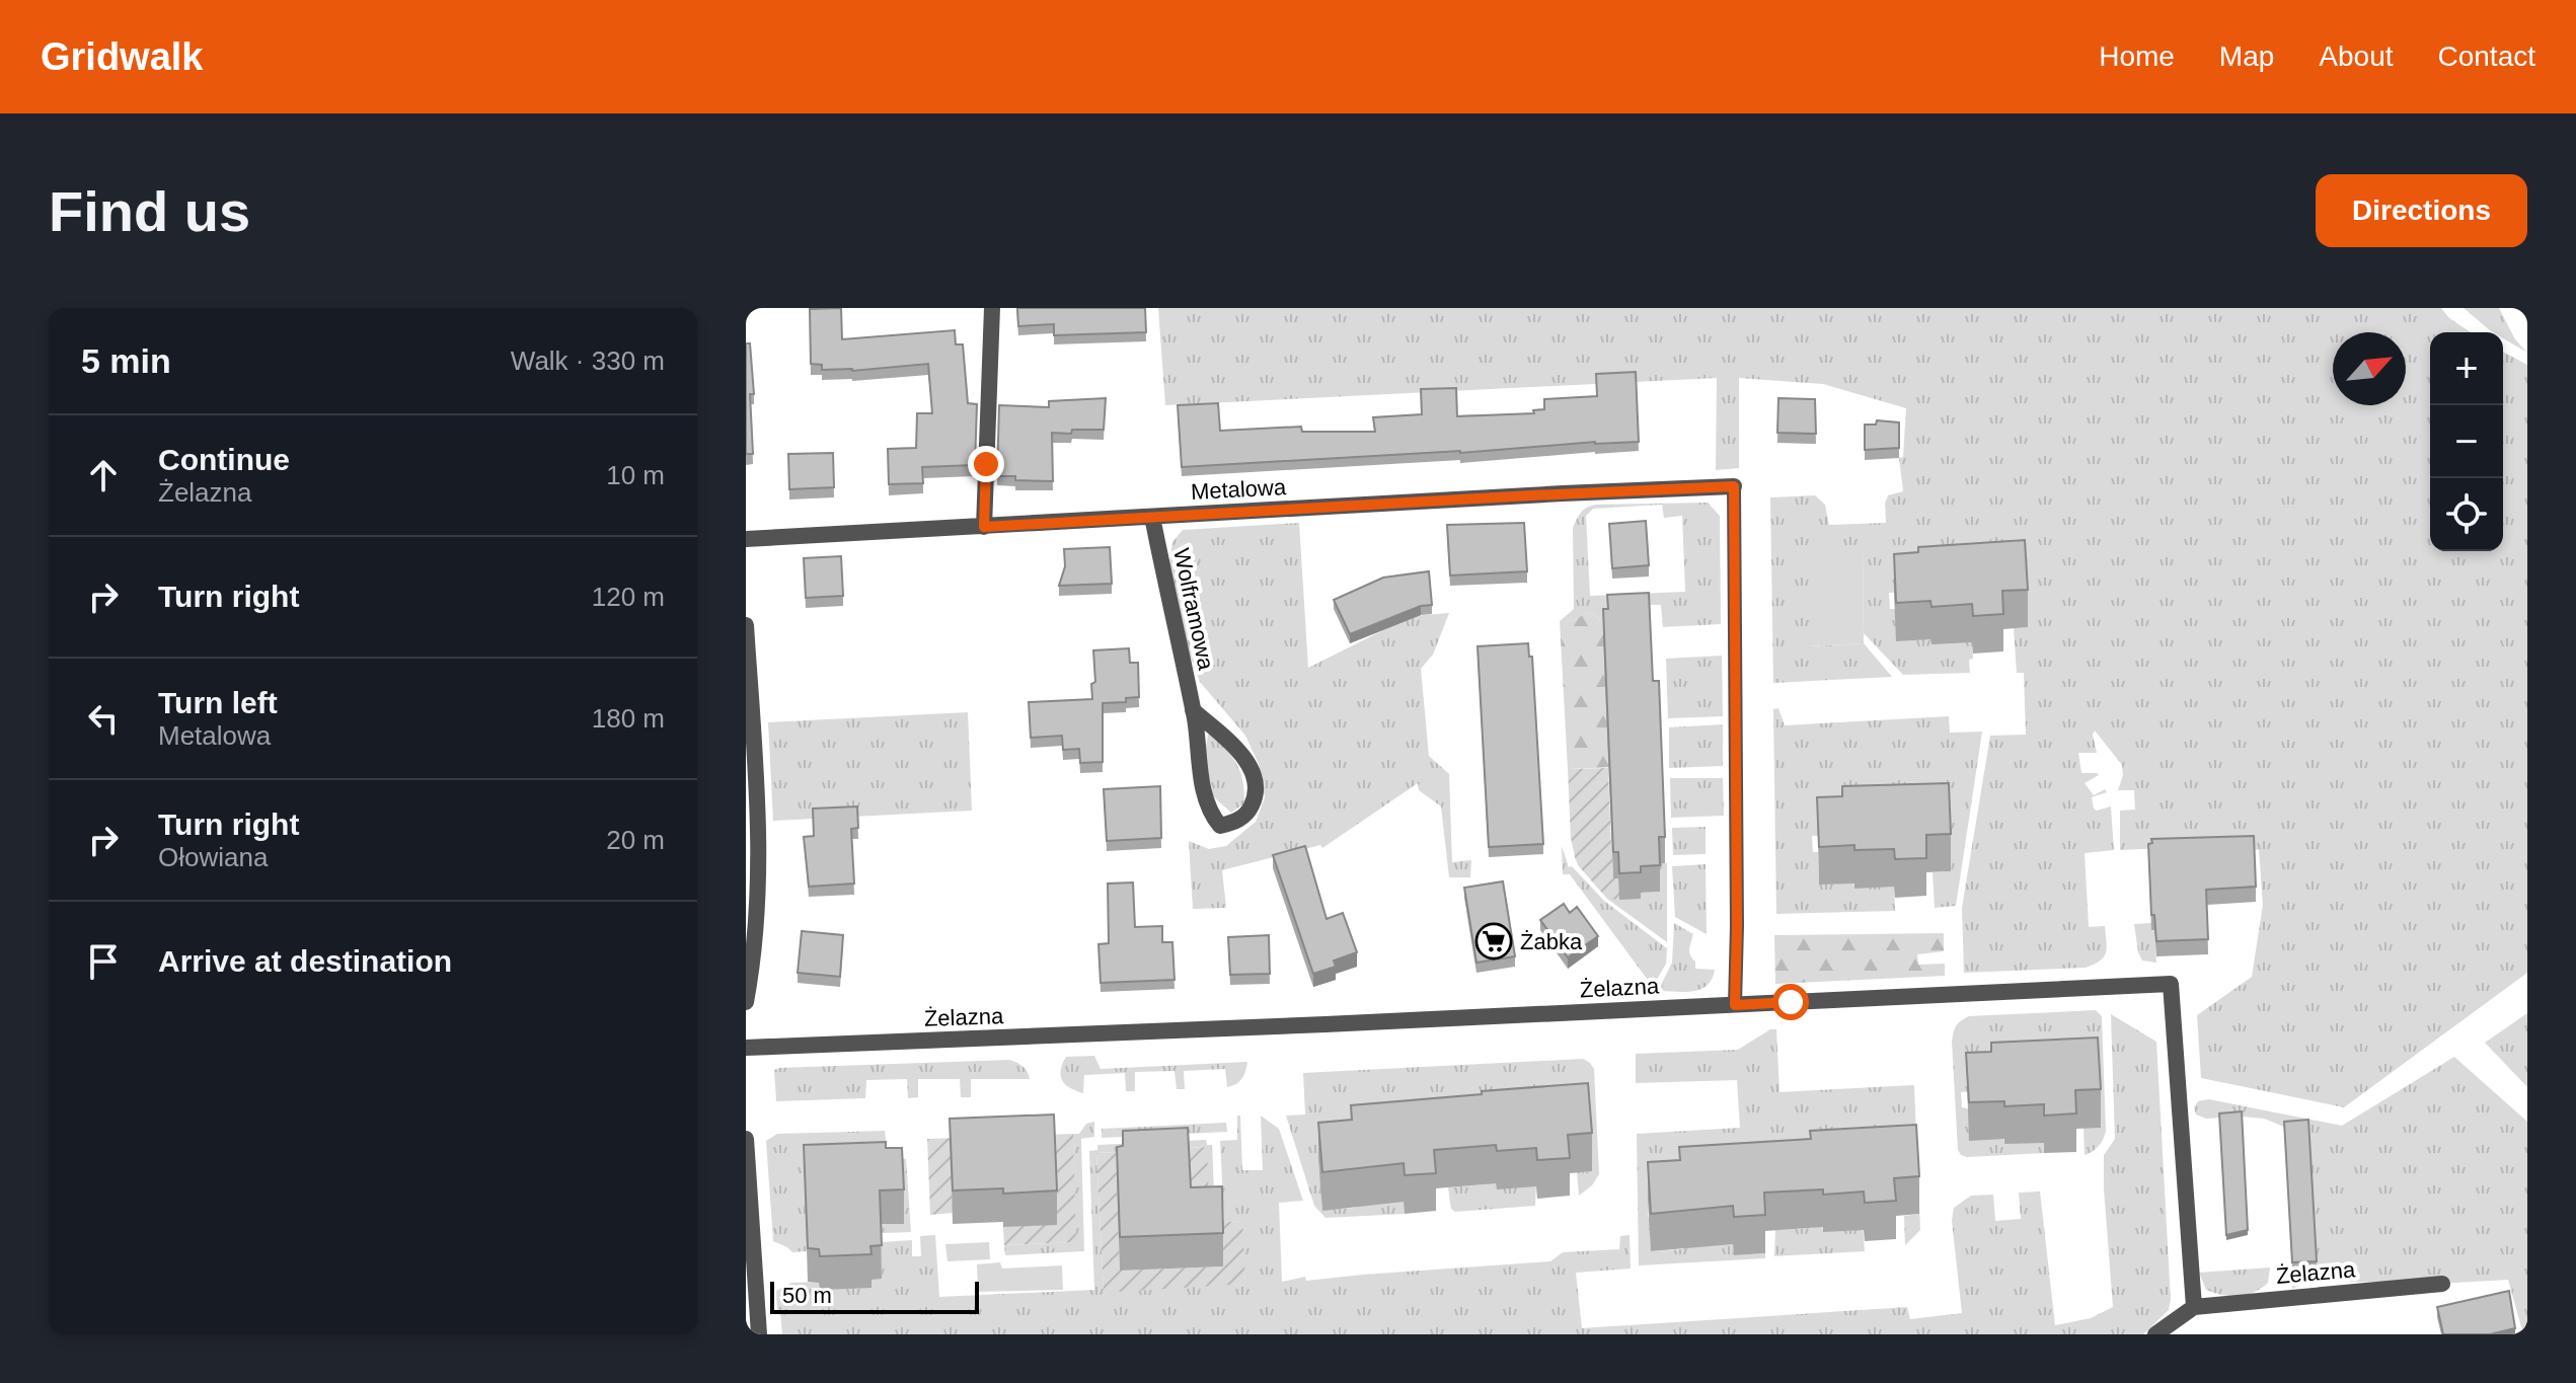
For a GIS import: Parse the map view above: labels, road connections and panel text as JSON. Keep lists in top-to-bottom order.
{
  "streets": {
    "street": ["Metalowa", "Wolframowa", "Żelazna"]
  },
  "crossings": [
    ["Metalowa", "Wolframowa"]
  ],
  "places": {
    "supermarket": ["Żabka"]
  },
  "scale_bar": "50 m",
  "north": "top right",
  "page": {
    "header": "Gridwalk",
    "nav": [
      "Home",
      "Map",
      "About",
      "Contact"
    ],
    "buttons": "Directions",
    "title": "Find us",
    "heading": ["5 min", "Walk · 330 m"],
    "map_buttons": ["+", "−"],
    "list": [
      ["Continue", "Żelazna", "10 m"],
      ["Turn right", "120 m"],
      ["Turn left", "Metalowa", "180 m"],
      ["Turn right", "Ołowiana", "20 m"],
      "Arrive at destination"
    ],
    "scale": "50 m"
  }
}
